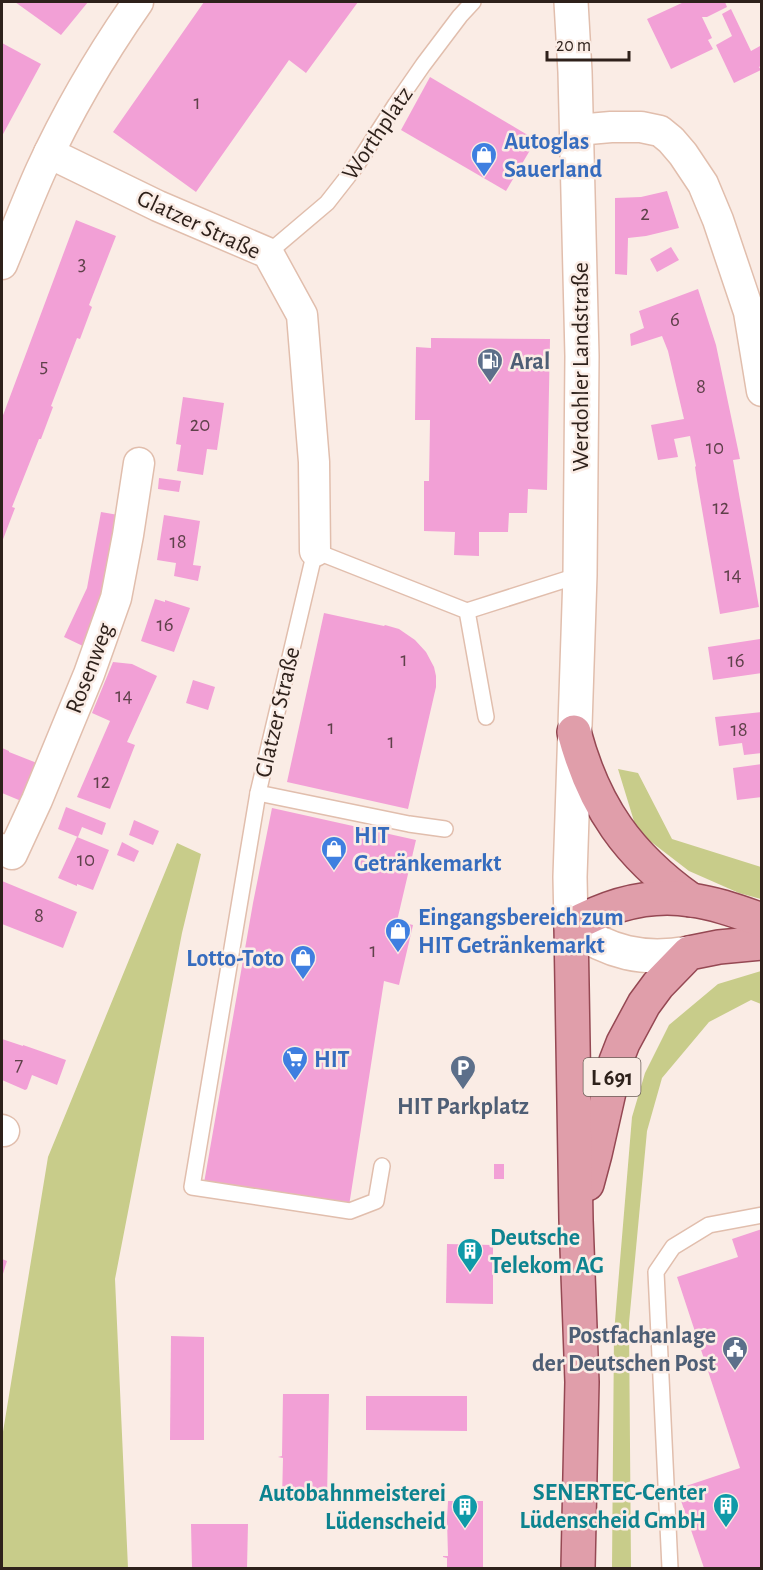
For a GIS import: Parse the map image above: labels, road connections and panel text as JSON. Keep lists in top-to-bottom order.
{
  "streets": {
    "main road": ["Werdohler Landstraße", "L 691"],
    "street": ["Glatzer Straße", "Rosenweg"],
    "lane": ["Worthplatz"]
  },
  "crossings": [
    ["Worthplatz", "Glatzer Straße"],
    ["Werdohler Landstraße", "L 691"]
  ],
  "places": {
    "shop": [
      "Autoglas Sauerland",
      "HIT Getränkemarkt",
      "Eingangsbereich zum HIT Getränkemarkt",
      "Lotto-Toto"
    ],
    "fuel station": ["Aral"],
    "supermarket": ["HIT"],
    "parking": ["HIT Parkplatz"],
    "building": ["Deutsche Telekom AG", "SENERTEC-Center Lüdenscheid GmbH", "Autobahnmeisterei Lüdenscheid"],
    "public building": ["Postfachanlage der Deutschen Post"]
  },
  "house_numbers": [
    "1",
    "2",
    "3",
    "6",
    "5",
    "8",
    "20",
    "10",
    "12",
    "18",
    "14",
    "16",
    "1",
    "16",
    "14",
    "1",
    "18",
    "1",
    "12",
    "10",
    "8",
    "1",
    "7"
  ],
  "scale_bar": "20 m"
}
